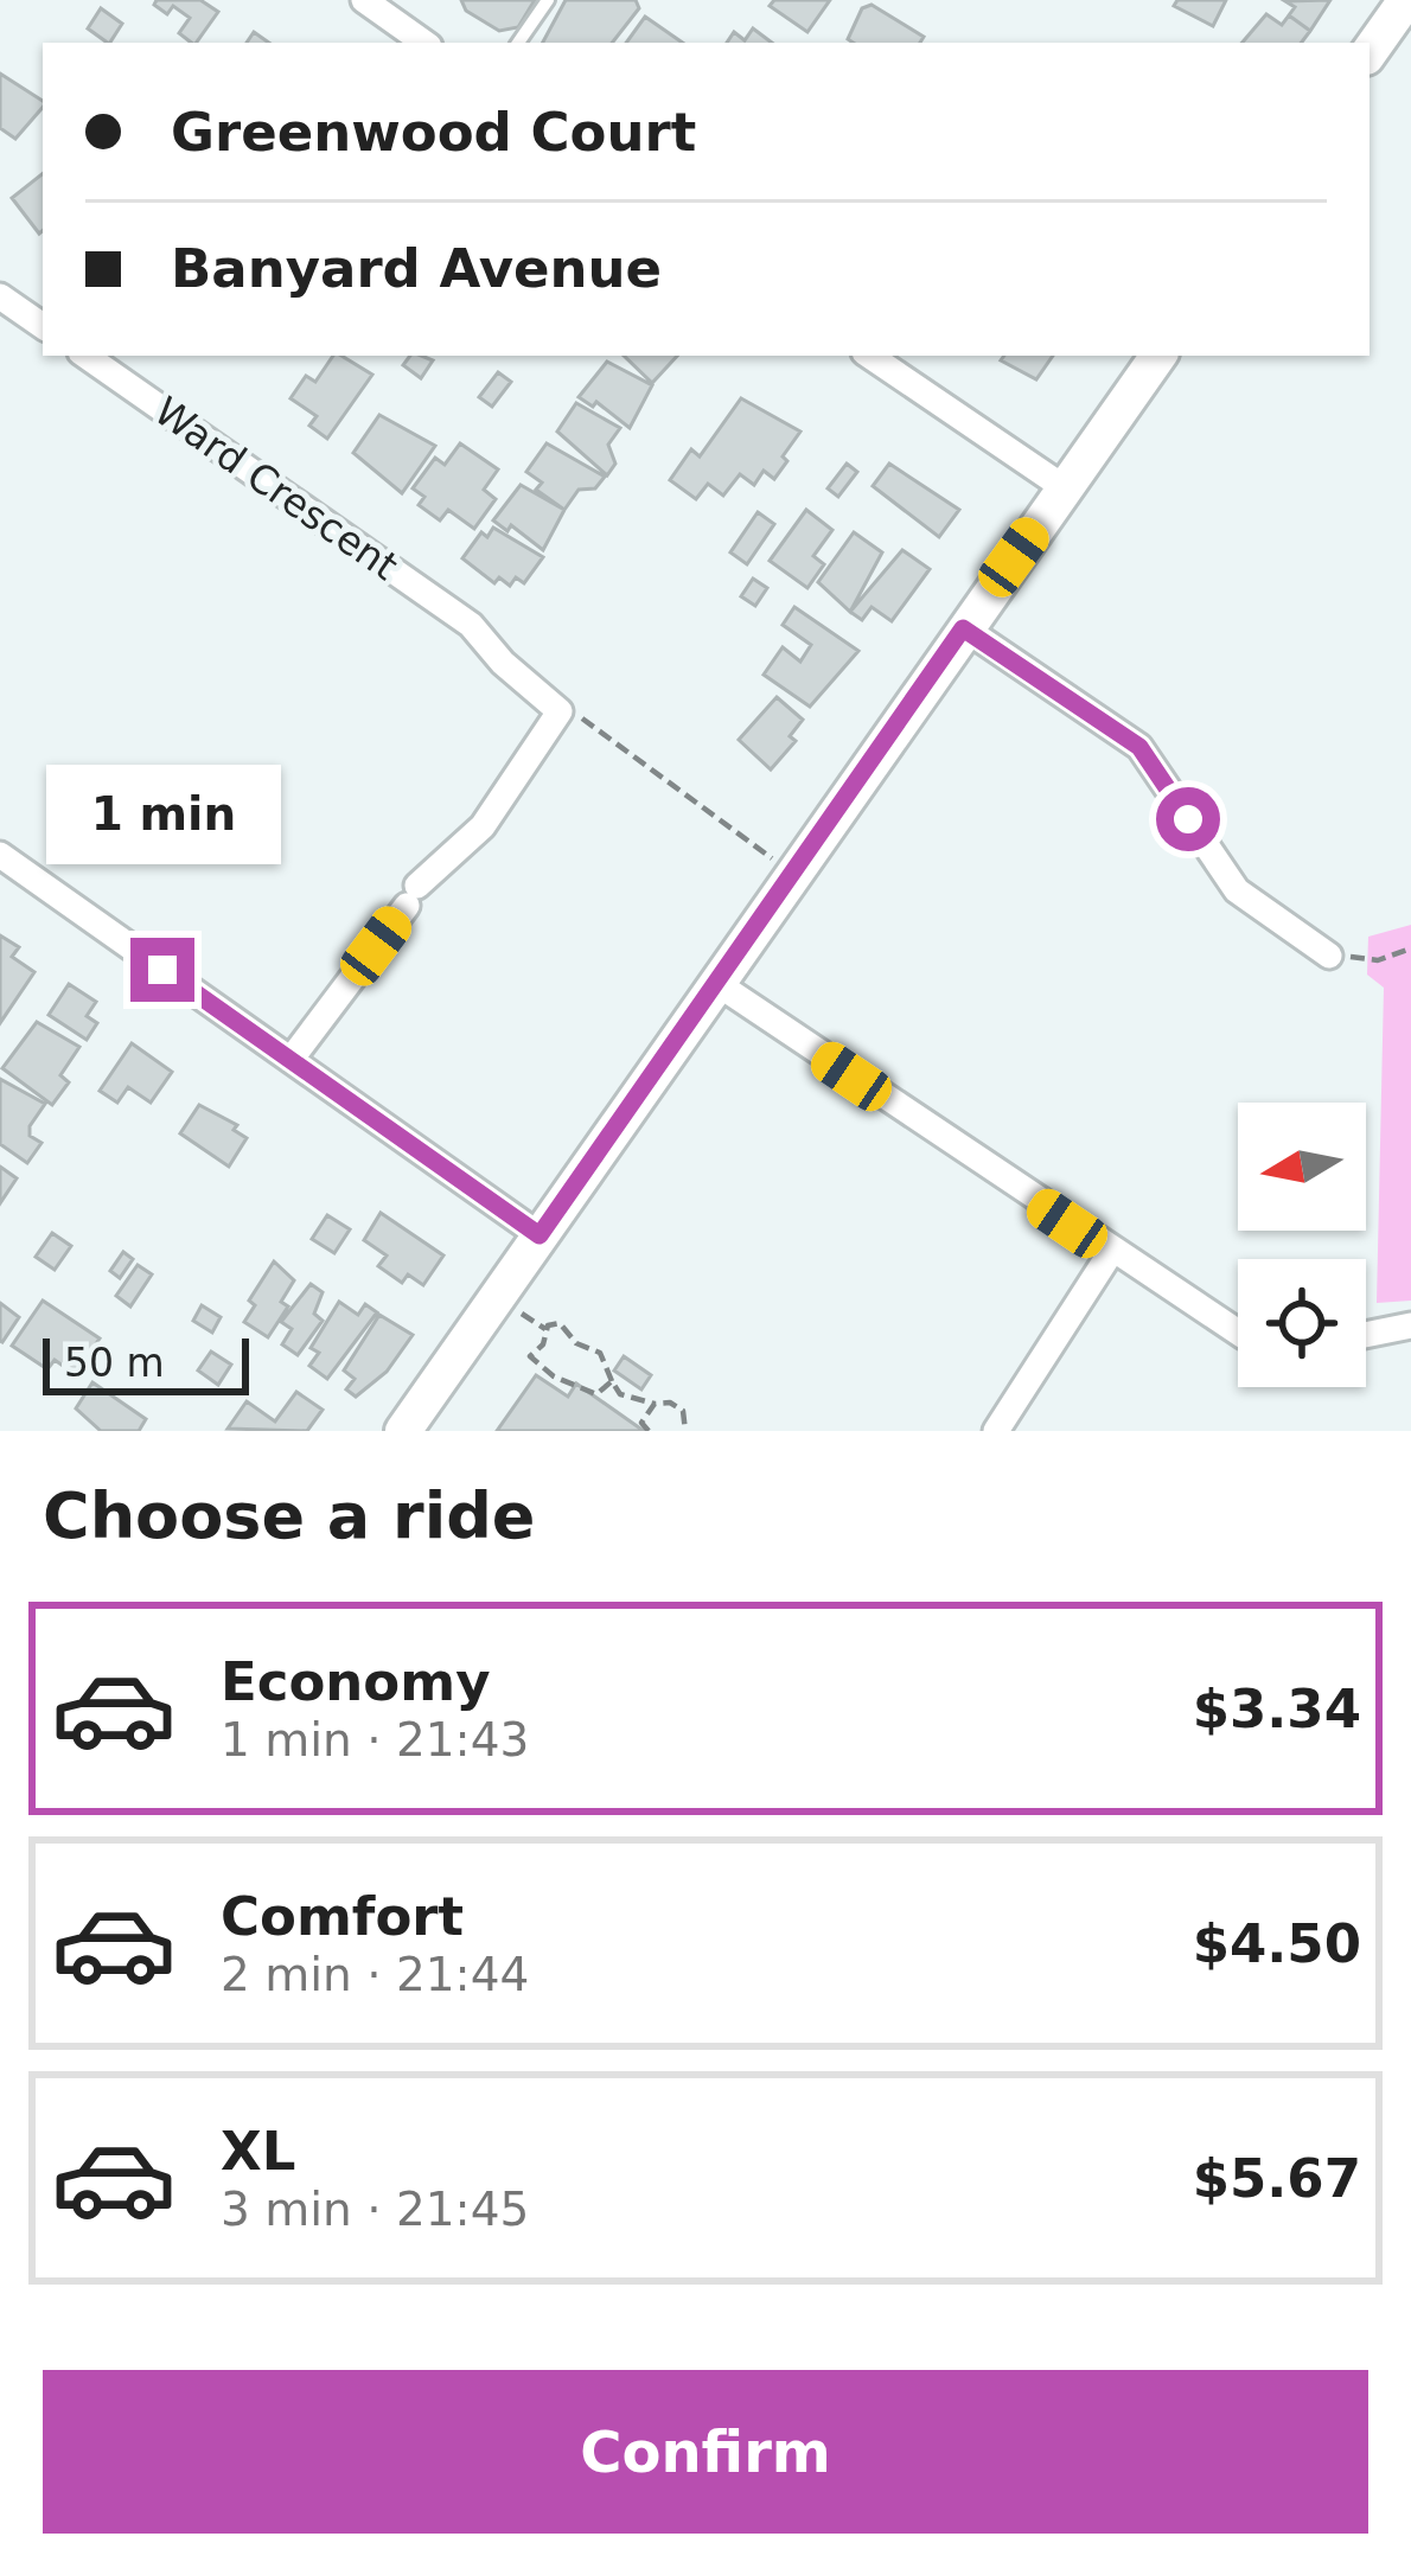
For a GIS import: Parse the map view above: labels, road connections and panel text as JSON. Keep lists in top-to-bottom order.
{
  "streets": {
    "street": ["Ward Crescent"]
  },
  "scale_bar": "50 m",
  "north": "left",
  "page": {
    "banner": ["Greenwood Court", "Banyard Avenue"],
    "bubble": "1 min",
    "scale": "50 m",
    "heading": "Choose a ride",
    "list": [
      {
        "name": "Economy",
        "note": "1 min · 21:43",
        "value": "$3.34"
      },
      {
        "name": "Comfort",
        "note": "2 min · 21:44",
        "value": "$4.50"
      },
      {
        "name": "XL",
        "note": "3 min · 21:45",
        "value": "$5.67"
      }
    ],
    "buttons": "Confirm"
  }
}
